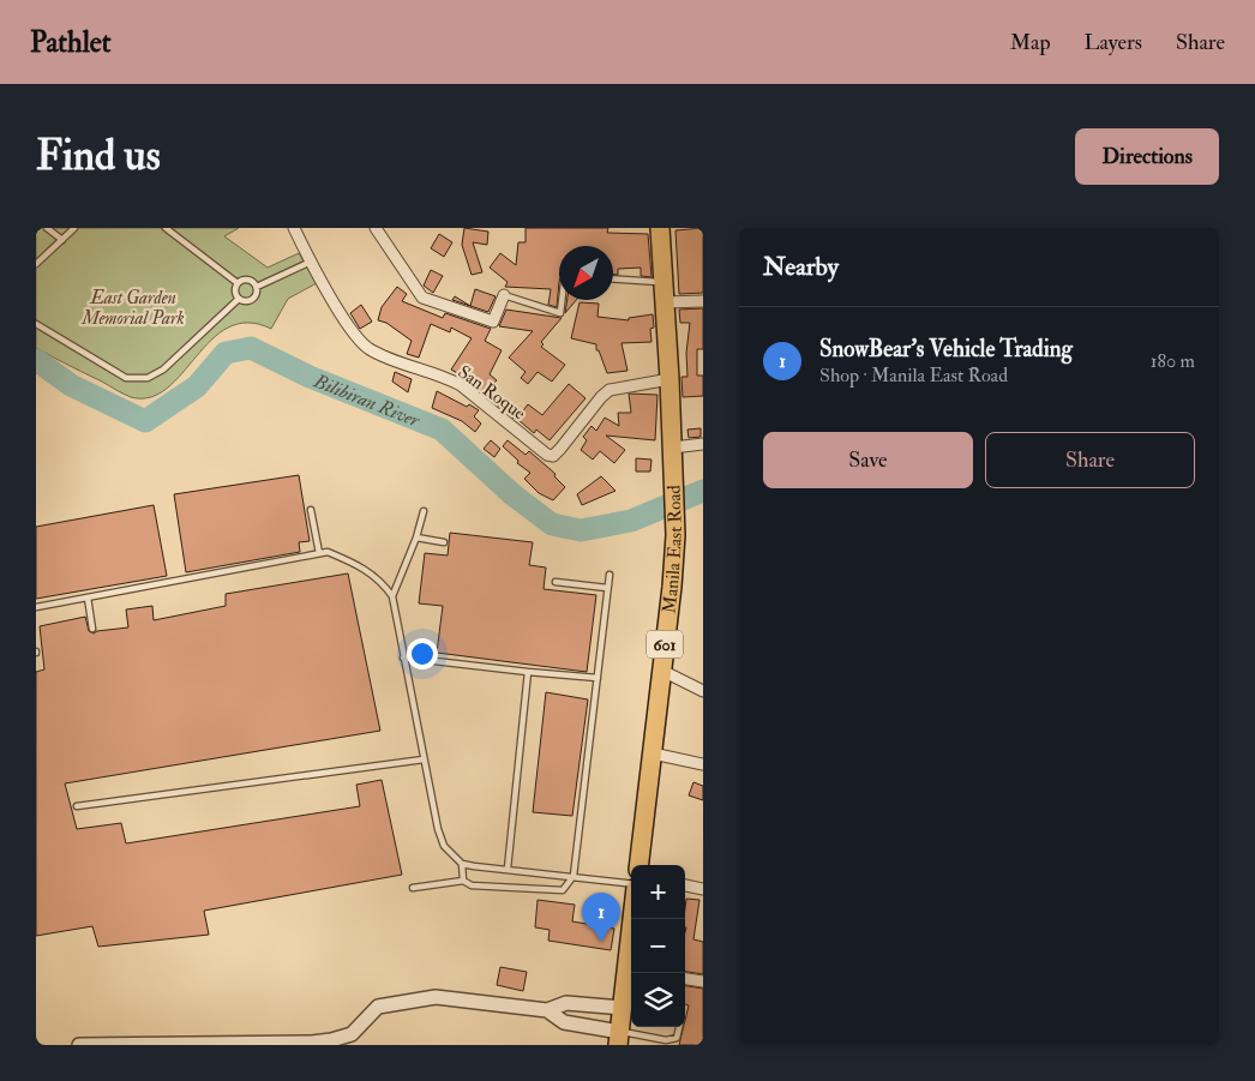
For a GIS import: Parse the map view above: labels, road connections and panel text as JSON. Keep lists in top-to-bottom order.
{
  "streets": {
    "main road": ["Manila East Road", "601"],
    "street": ["San Roque"]
  },
  "crossings": [
    ["San Roque", "Manila East Road"]
  ],
  "water": ["Bilibiran River"],
  "parks": ["East Garden Memorial Park"],
  "north": "bottom left",
  "page": {
    "header": "Pathlet",
    "nav": ["Map", "Layers", "Share"],
    "buttons": [
      "Directions",
      ["Save", "Share"]
    ],
    "title": "Find us",
    "heading": "Nearby",
    "list": [
      {
        "mark": "1",
        "name": "SnowBear's Vehicle Trading",
        "note": "Shop · Manila East Road",
        "value": "180 m"
      }
    ],
    "map_buttons": ["+", "−"],
    "pins": "1"
  }
}
